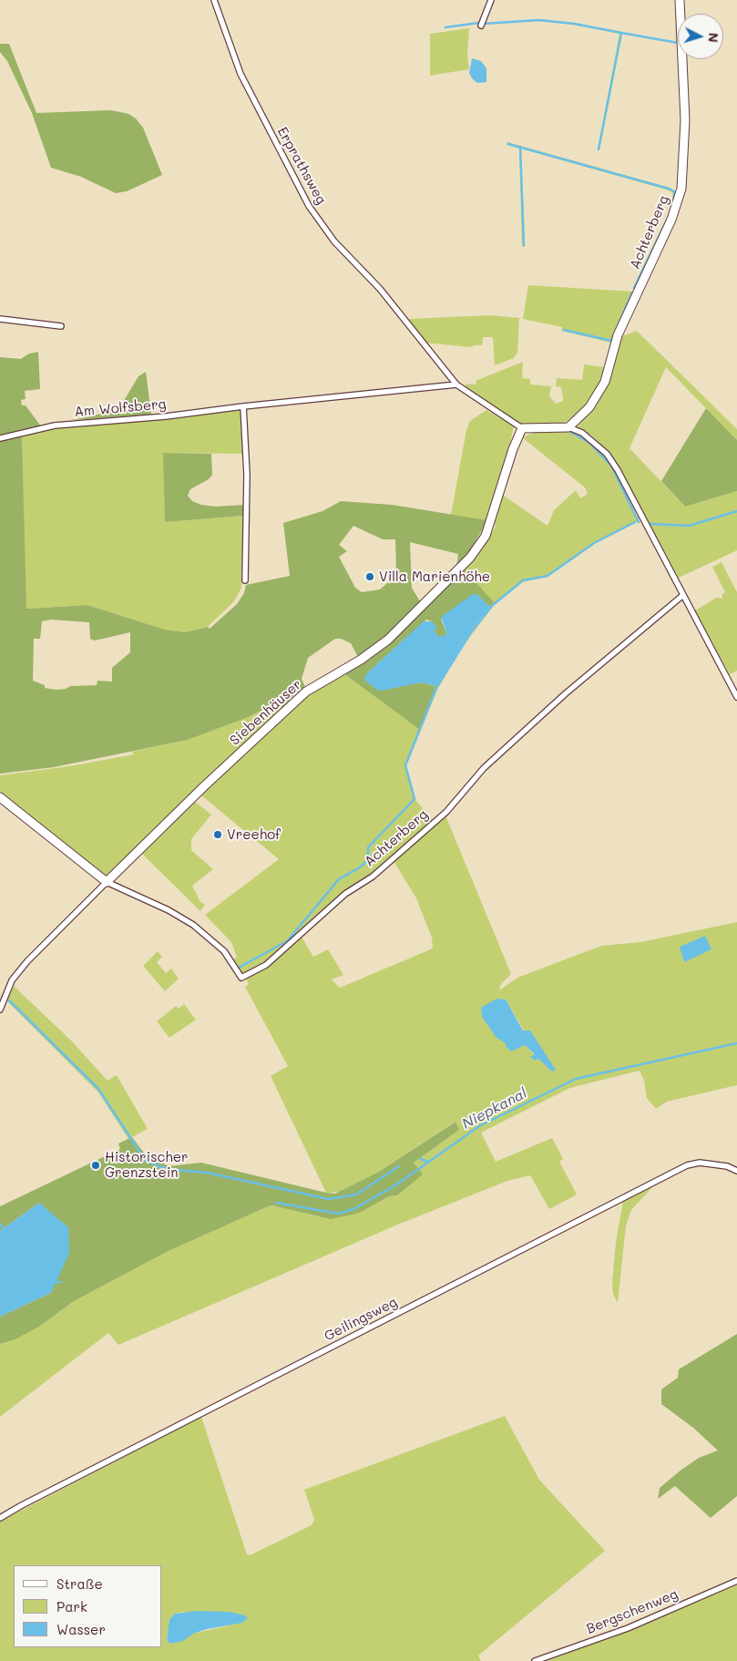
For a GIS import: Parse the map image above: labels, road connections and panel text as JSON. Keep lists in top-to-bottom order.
{
  "streets": {
    "street": [
      "Erprathsweg",
      "Achterberg",
      "Am Wolfsberg",
      "Siebenhäuser",
      "Geilingsweg",
      "Bergschenweg"
    ]
  },
  "crossings": [
    ["Erprathsweg", "Am Wolfsberg"],
    ["Erprathsweg", "Siebenhäuser"],
    ["Achterberg", "Siebenhäuser"]
  ],
  "water": ["Niepkanal"],
  "places": ["Villa Marienhöhe", "Vreehof", "Historischer Grenzstein"],
  "legend": ["Straße", "Park", "Wasser"],
  "north": "right"
}
